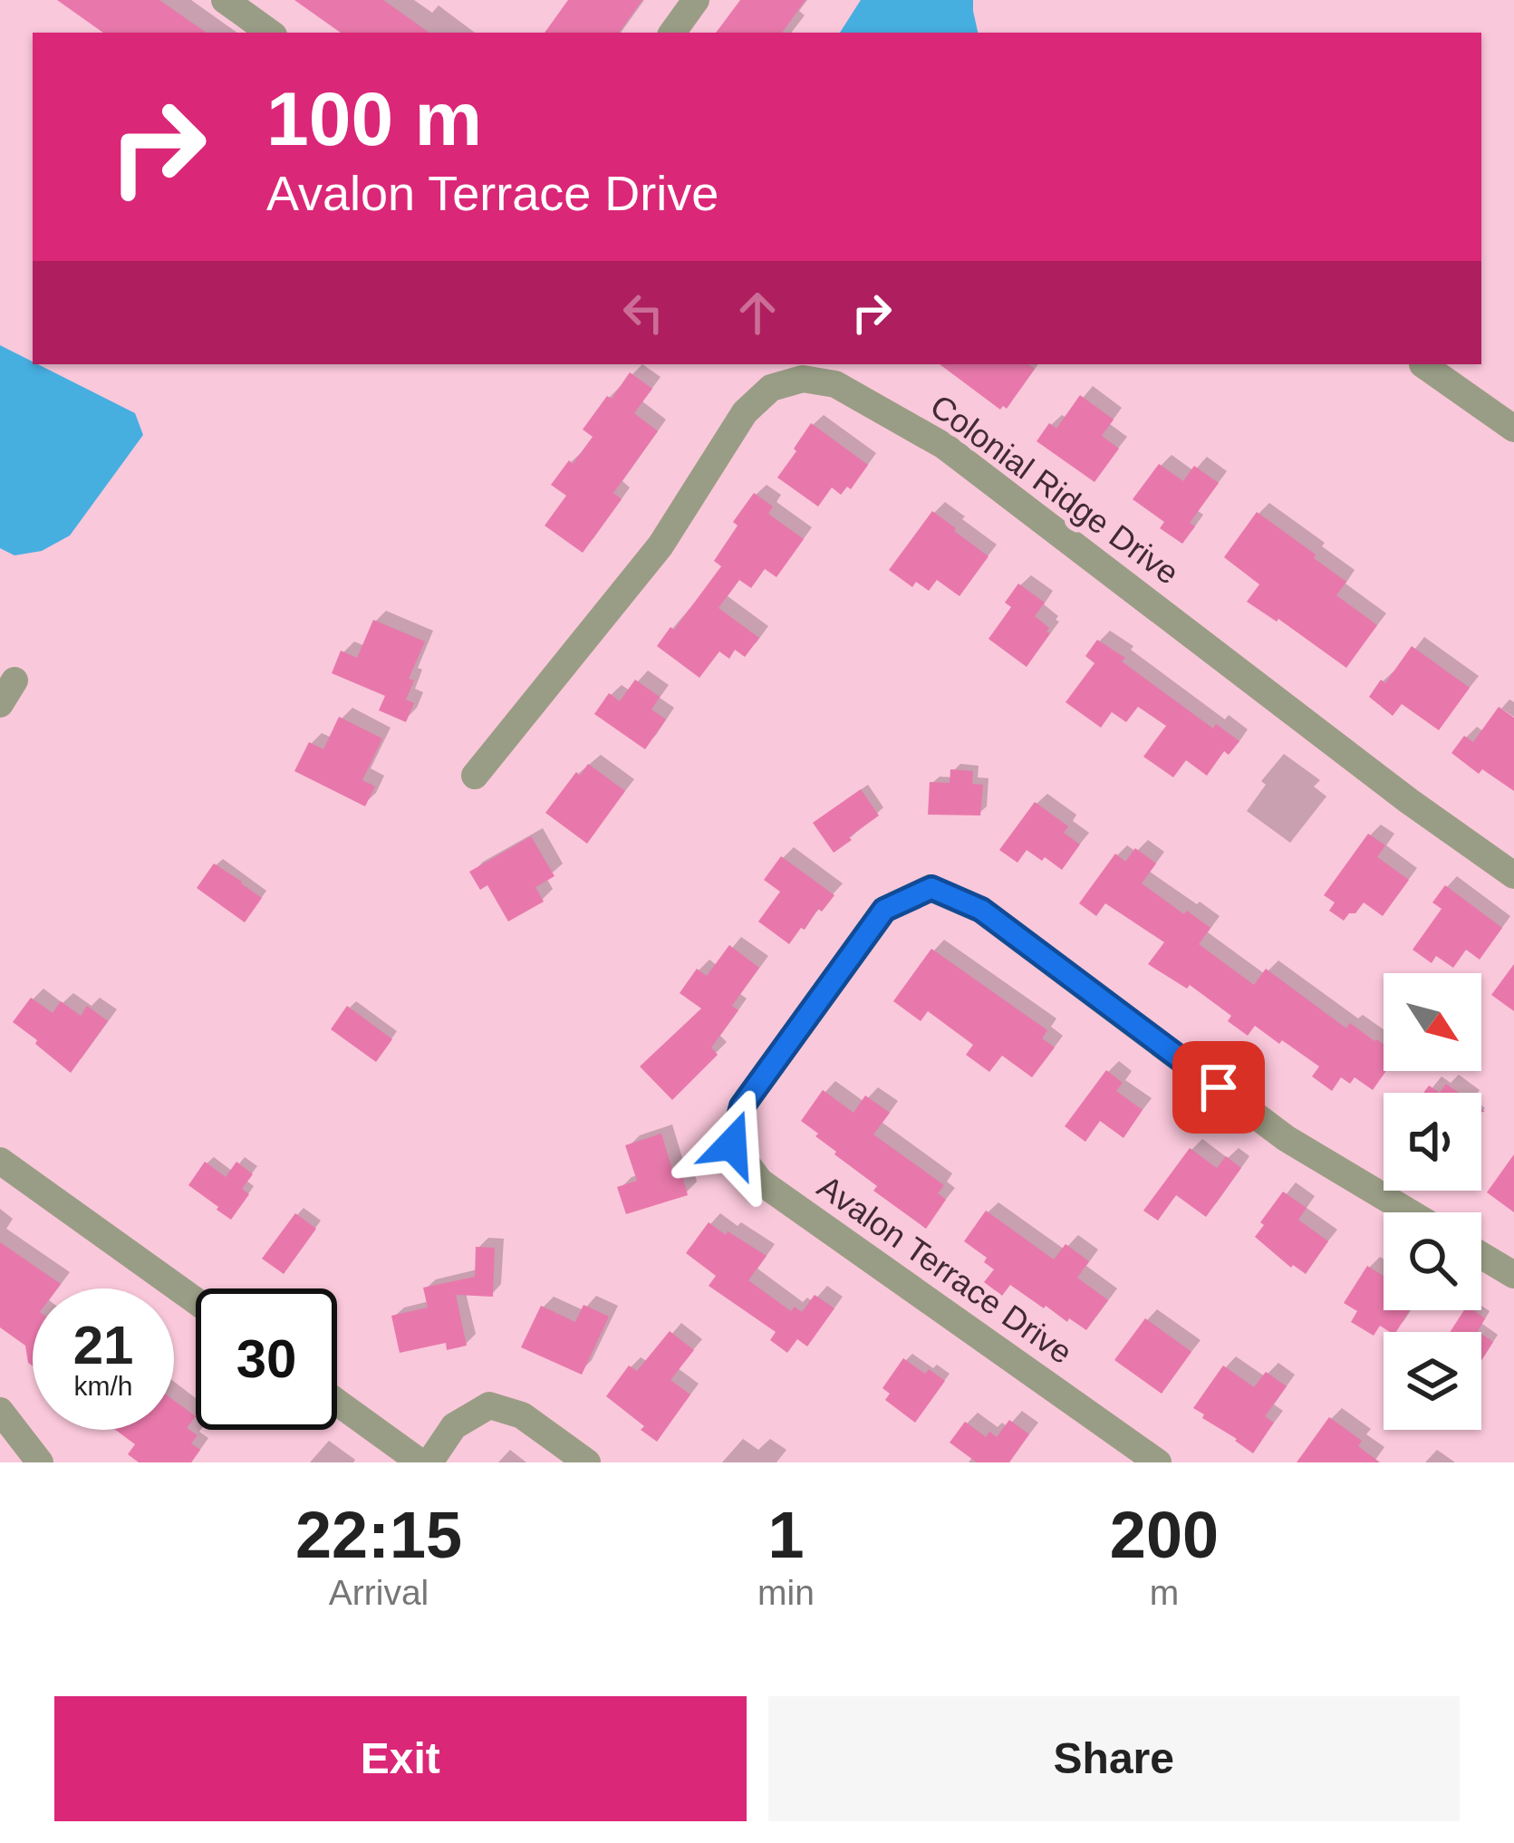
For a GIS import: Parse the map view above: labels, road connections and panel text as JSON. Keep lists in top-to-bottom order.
{
  "streets": {
    "street": ["Colonial Ridge Drive", "Avalon Terrace Drive"]
  },
  "north": "bottom right",
  "page": {
    "turn": ["100 m", "Avalon Terrace Drive"],
    "speed": "21 km/h",
    "limit": "30",
    "eta": [
      "22:15",
      "Arrival",
      "1",
      "min",
      "200",
      "m"
    ],
    "buttons": ["Exit", "Share"]
  }
}
